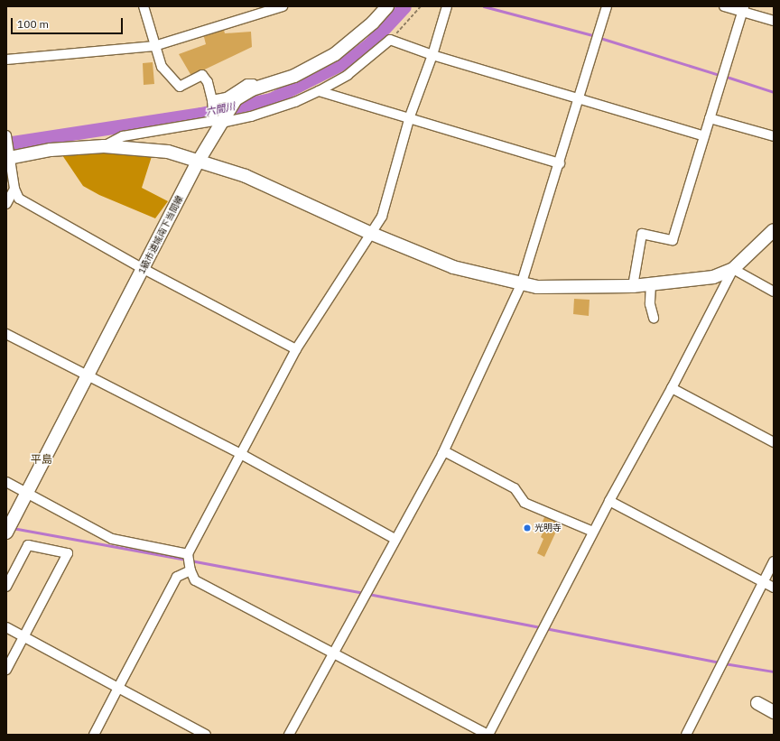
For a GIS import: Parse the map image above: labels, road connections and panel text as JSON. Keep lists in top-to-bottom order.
{
  "streets": {
    "street": ["1級市道城南下当間線"]
  },
  "districts": ["平島"],
  "water": ["六間川"],
  "places": ["光明寺"],
  "scale_bar": "100 m"
}
